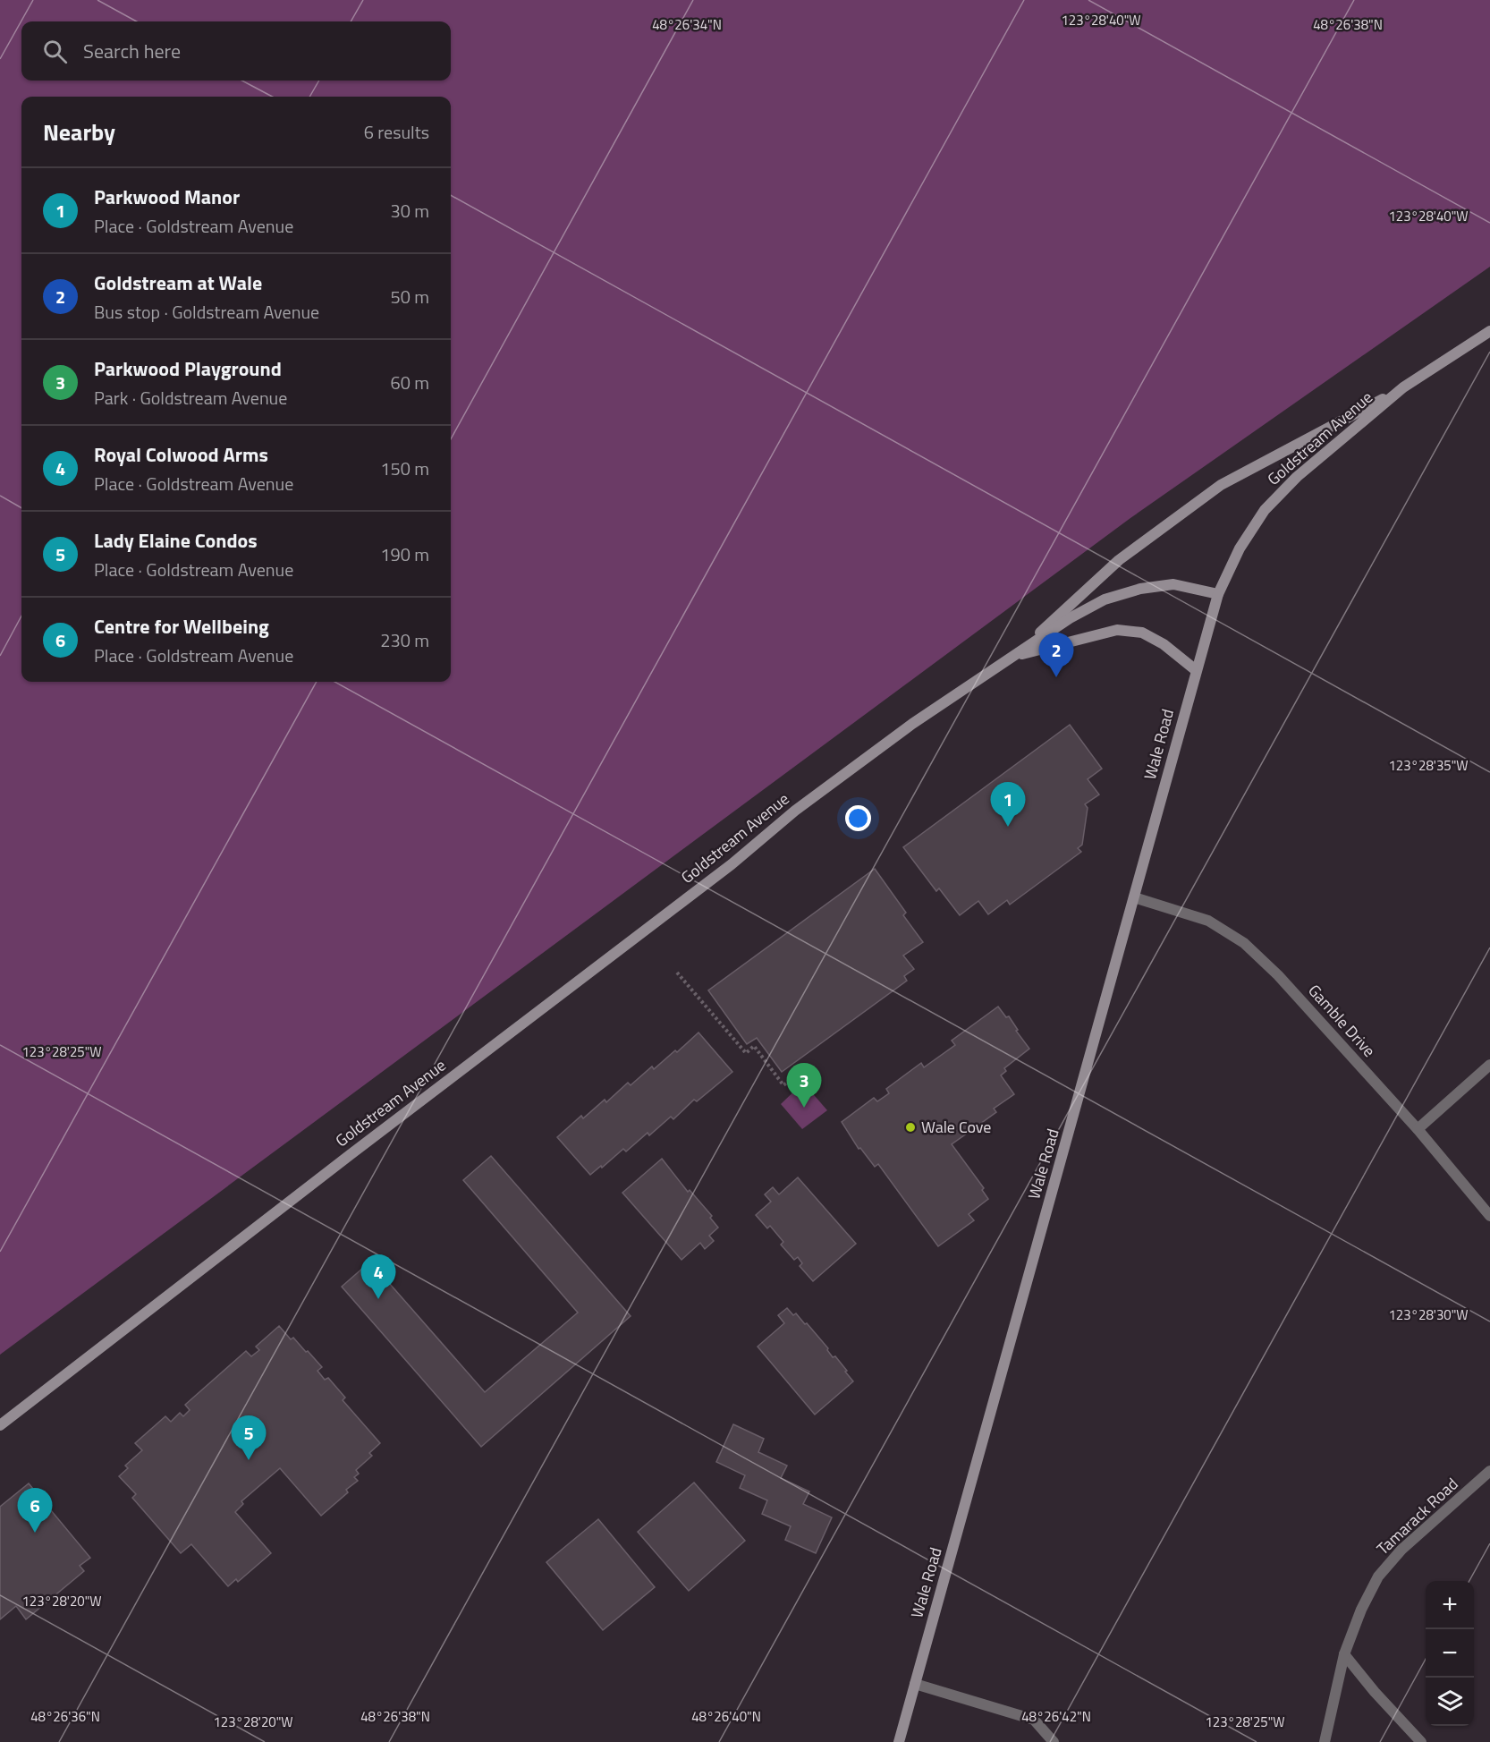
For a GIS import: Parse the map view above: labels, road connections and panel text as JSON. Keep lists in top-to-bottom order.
{
  "streets": {
    "main road": ["Goldstream Avenue", "Wale Road"],
    "street": ["Gamble Drive", "Tamarack Road"]
  },
  "crossings": [
    ["Goldstream Avenue", "Wale Road"],
    ["Wale Road", "Gamble Drive"]
  ],
  "places": ["Wale Cove"],
  "page": {
    "search": "Search here",
    "heading": ["Nearby", "6 results"],
    "list": [
      {
        "mark": "1",
        "name": "Parkwood Manor",
        "note": "Place · Goldstream Avenue",
        "value": "30 m"
      },
      {
        "mark": "2",
        "name": "Goldstream at Wale",
        "note": "Bus stop · Goldstream Avenue",
        "value": "50 m"
      },
      {
        "mark": "3",
        "name": "Parkwood Playground",
        "note": "Park · Goldstream Avenue",
        "value": "60 m"
      },
      {
        "mark": "4",
        "name": "Royal Colwood Arms",
        "note": "Place · Goldstream Avenue",
        "value": "150 m"
      },
      {
        "mark": "5",
        "name": "Lady Elaine Condos",
        "note": "Place · Goldstream Avenue",
        "value": "190 m"
      },
      {
        "mark": "6",
        "name": "Centre for Wellbeing",
        "note": "Place · Goldstream Avenue",
        "value": "230 m"
      }
    ],
    "pins": [
      "2",
      "1",
      "3",
      "4",
      "5",
      "6"
    ],
    "map_buttons": ["+", "−"]
  },
  "coordinates": [
    "123°28'40\"W",
    "48°26'34\"N",
    "48°26'38\"N",
    "123°28'35\"W",
    "123°28'25\"W",
    "123°28'30\"W",
    "123°28'20\"W",
    "48°26'36\"N",
    "48°26'40\"N",
    "48°26'42\"N"
  ]
}
